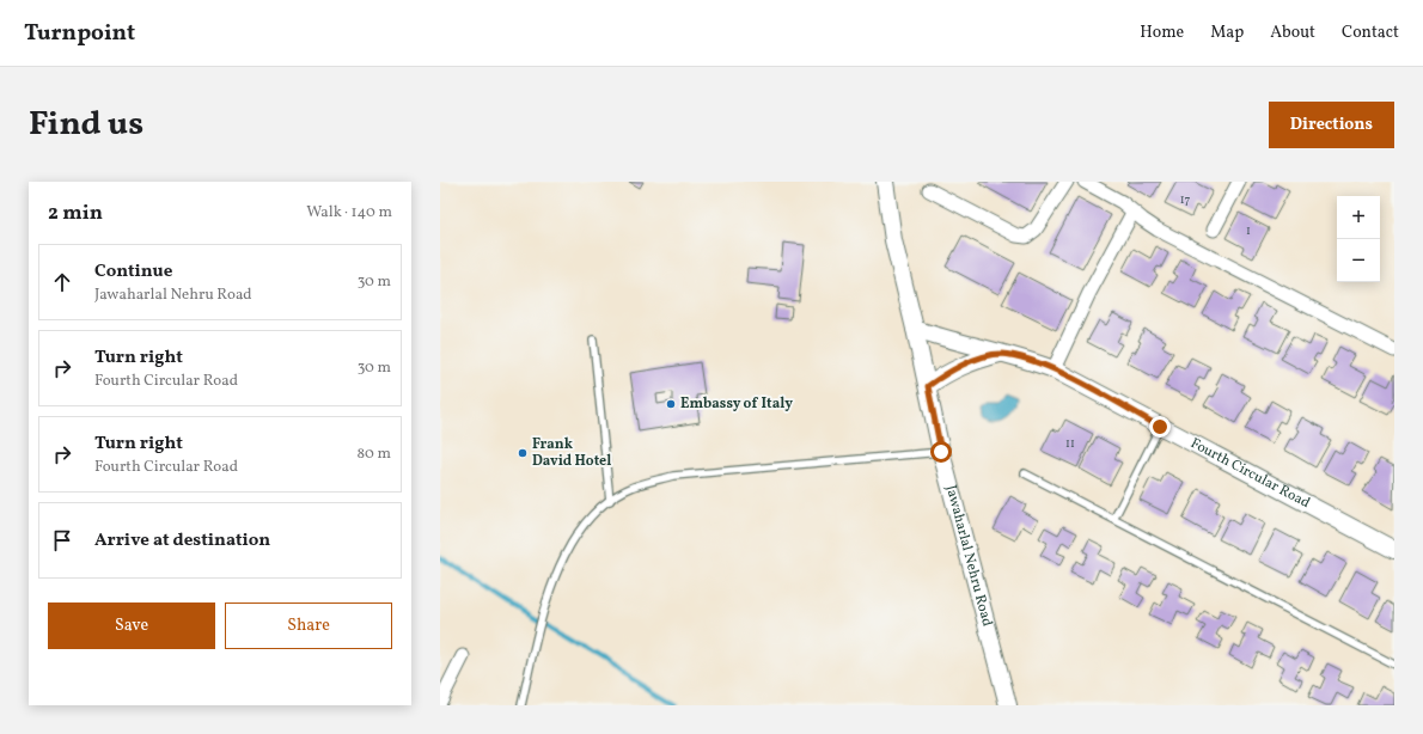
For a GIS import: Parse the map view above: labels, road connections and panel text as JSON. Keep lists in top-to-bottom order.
{
  "streets": {
    "street": ["Fourth Circular Road", "Jawaharlal Nehru Road"]
  },
  "crossings": [
    ["Fourth Circular Road", "Jawaharlal Nehru Road"]
  ],
  "places": ["Embassy of Italy", "Frank David Hotel"],
  "house_numbers": ["17", "1", "11"],
  "page": {
    "header": "Turnpoint",
    "nav": [
      "Home",
      "Map",
      "About",
      "Contact"
    ],
    "title": "Find us",
    "buttons": [
      "Directions",
      ["Save", "Share"]
    ],
    "heading": ["2 min", "Walk · 140 m"],
    "map_buttons": ["+", "−"],
    "list": [
      ["Continue", "Jawaharlal Nehru Road", "30 m"],
      ["Turn right", "Fourth Circular Road", "30 m"],
      ["Turn right", "Fourth Circular Road", "80 m"],
      "Arrive at destination"
    ]
  }
}
